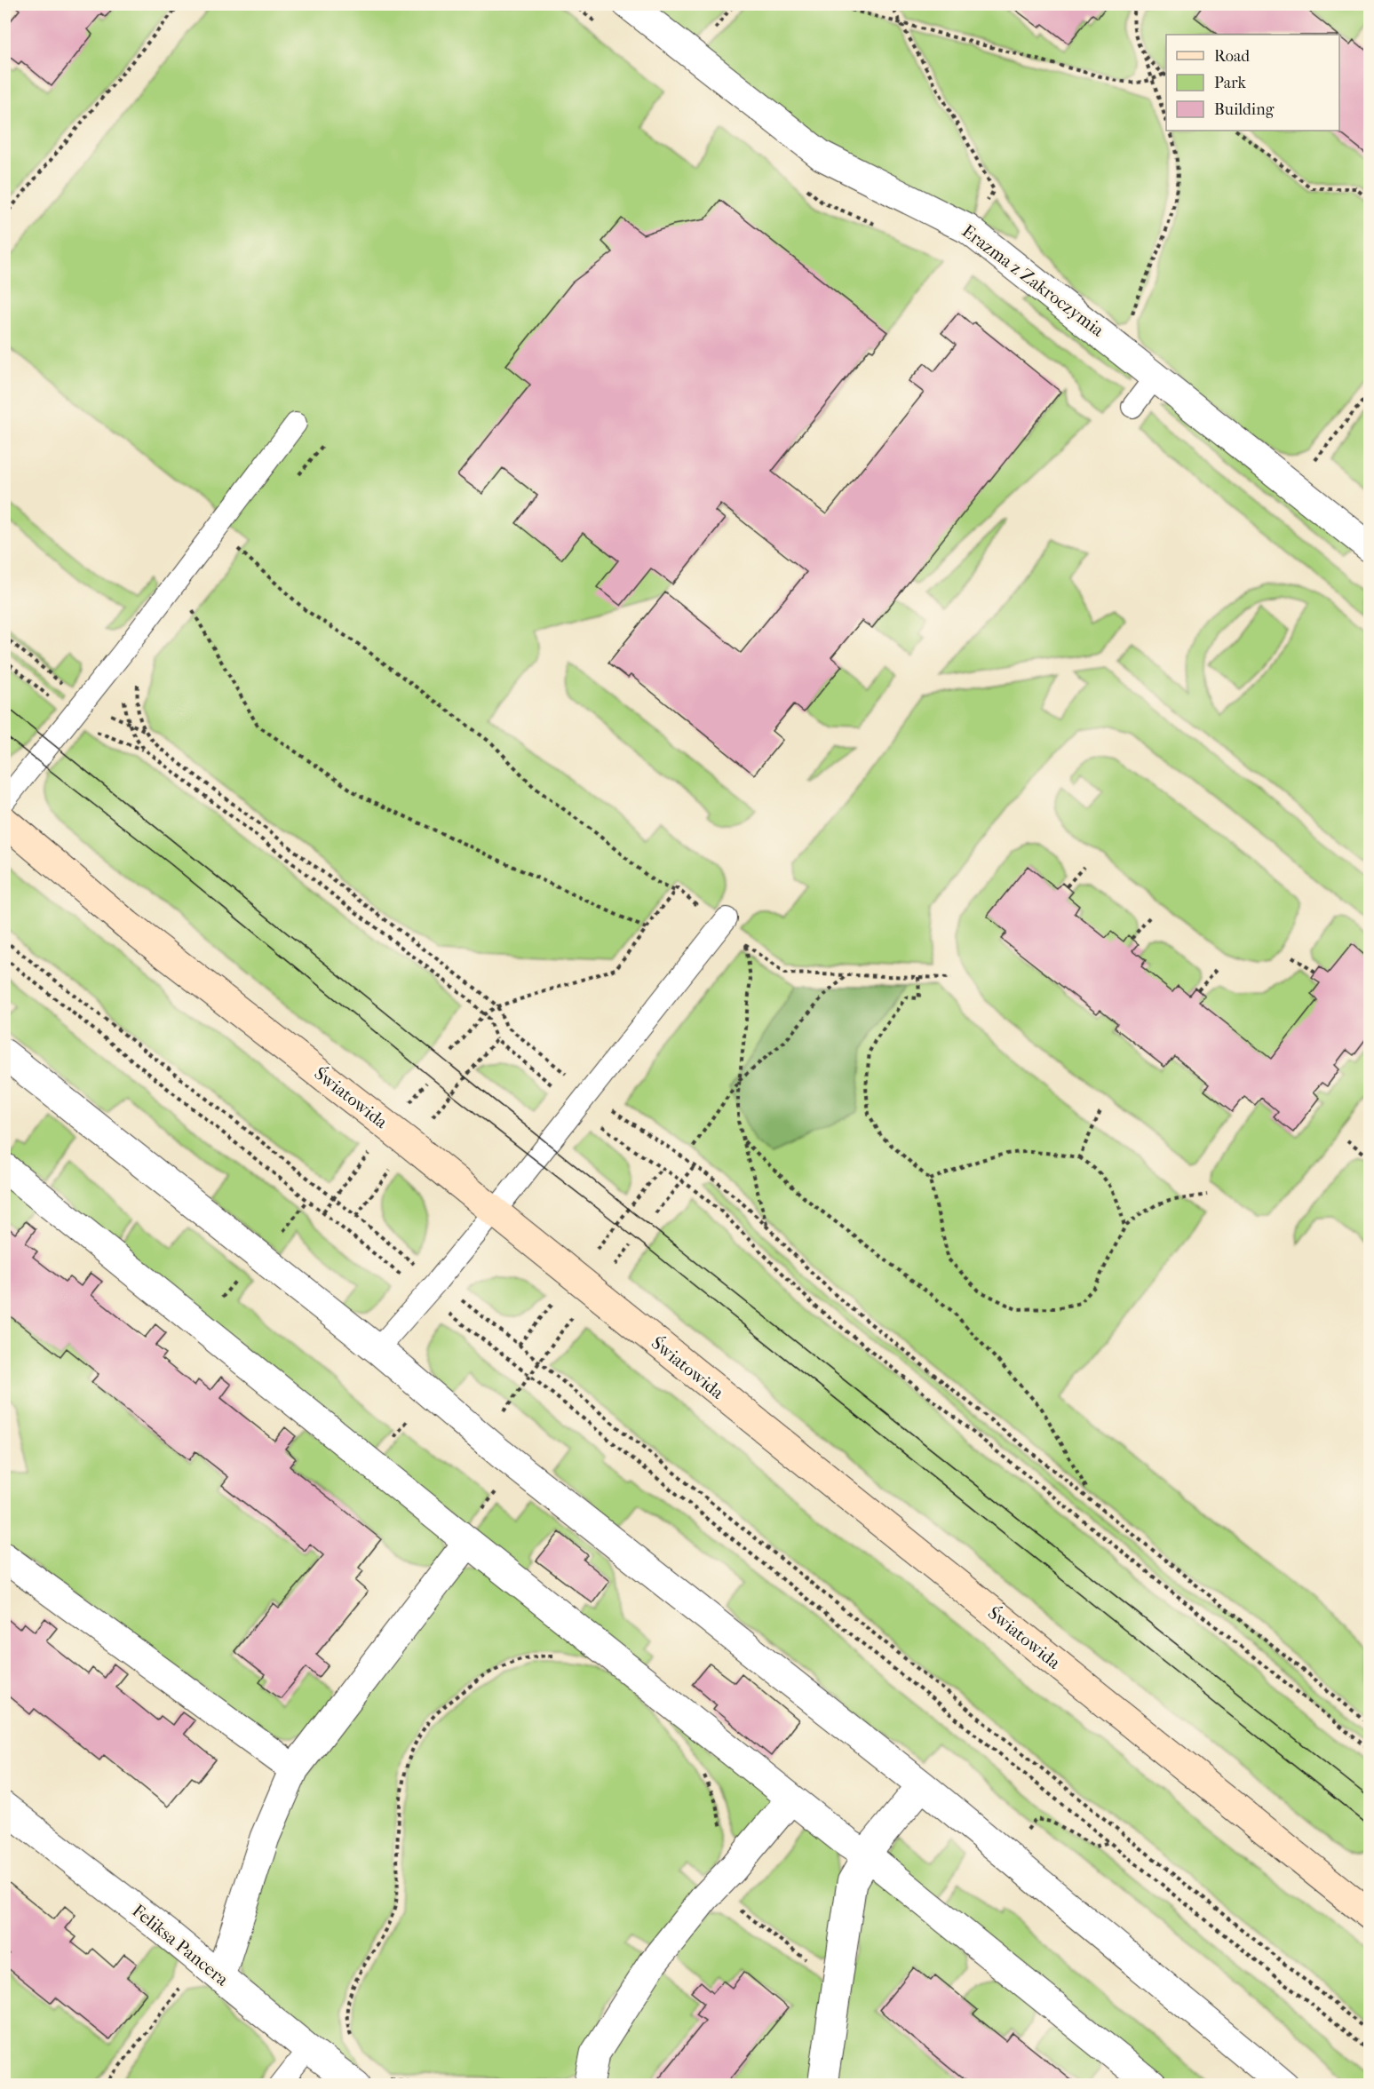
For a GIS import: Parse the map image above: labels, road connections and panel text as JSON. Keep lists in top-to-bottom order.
{
  "streets": {
    "street": ["Erazma z Zakroczymia", "Światowida", "Feliksa Pancera"]
  },
  "legend": ["Road", "Park", "Building"]
}
